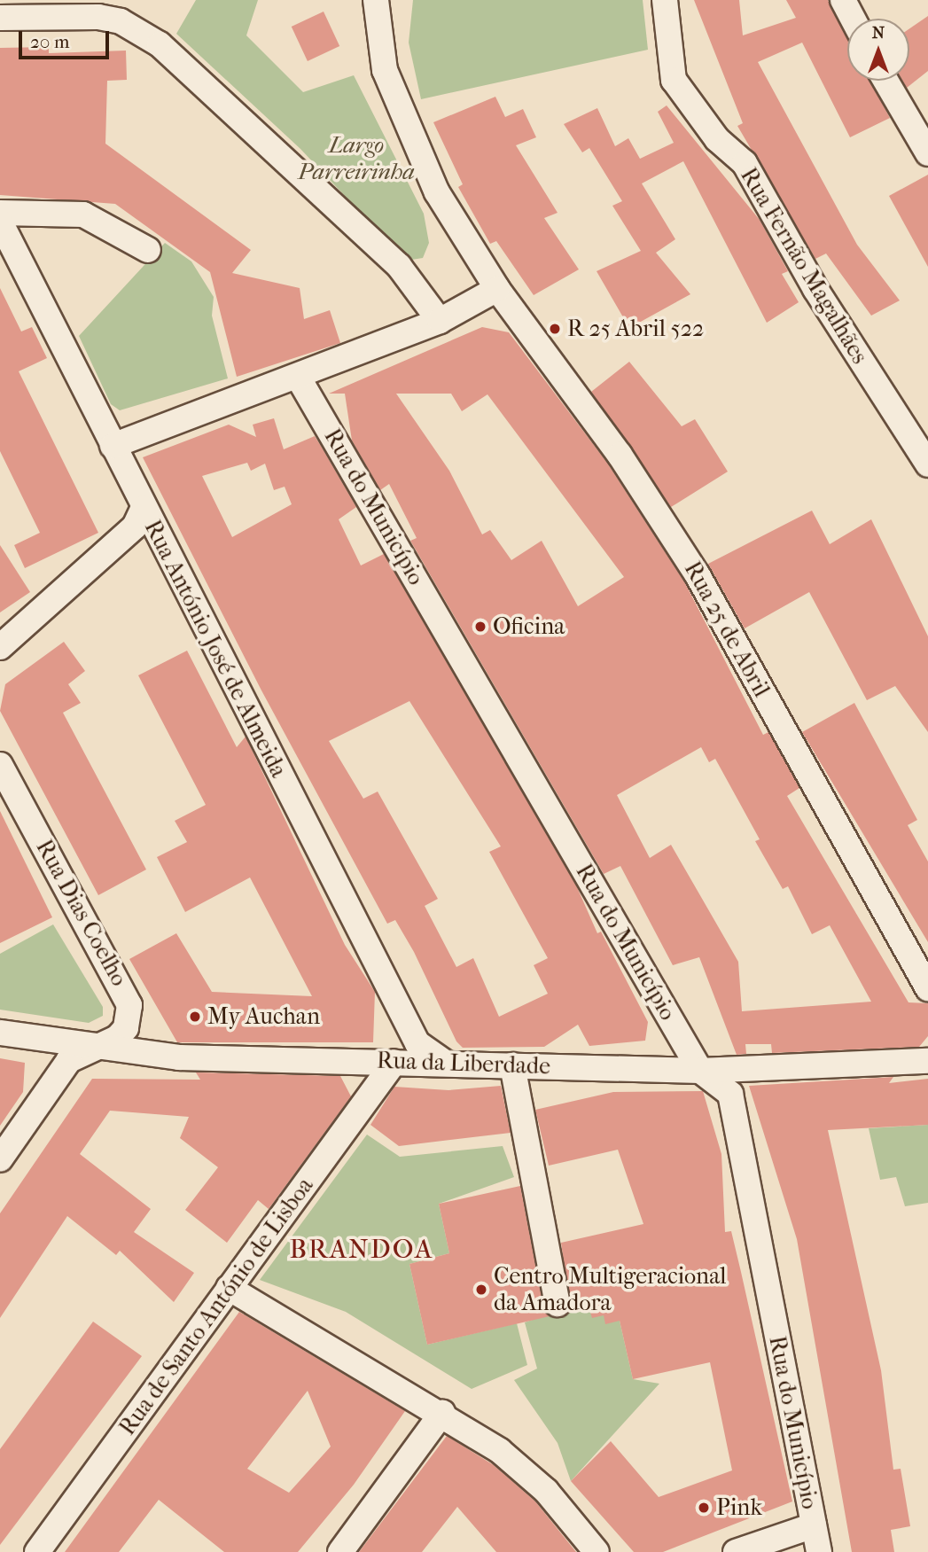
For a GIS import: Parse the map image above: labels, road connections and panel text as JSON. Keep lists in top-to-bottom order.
{
  "streets": {
    "street": [
      "Rua Fernão Magalhães",
      "Rua do Município",
      "Rua 25 de Abril",
      "Rua António José de Almeida",
      "Rua Dias Coelho",
      "Rua da Liberdade",
      "Rua de Santo António de Lisboa"
    ]
  },
  "crossings": [
    ["Rua do Município", "Rua da Liberdade"],
    ["Rua António José de Almeida", "Rua da Liberdade"],
    ["Rua Dias Coelho", "Rua da Liberdade"],
    ["Rua da Liberdade", "Rua de Santo António de Lisboa"]
  ],
  "districts": ["BRANDOA"],
  "parks": ["Largo Parreirinha"],
  "places": [
    "R 25 Abril 522",
    "Oficina",
    "My Auchan",
    "Centro Multigeracional da Amadora",
    "Pink"
  ],
  "scale_bar": "20 m",
  "north": "top"
}
